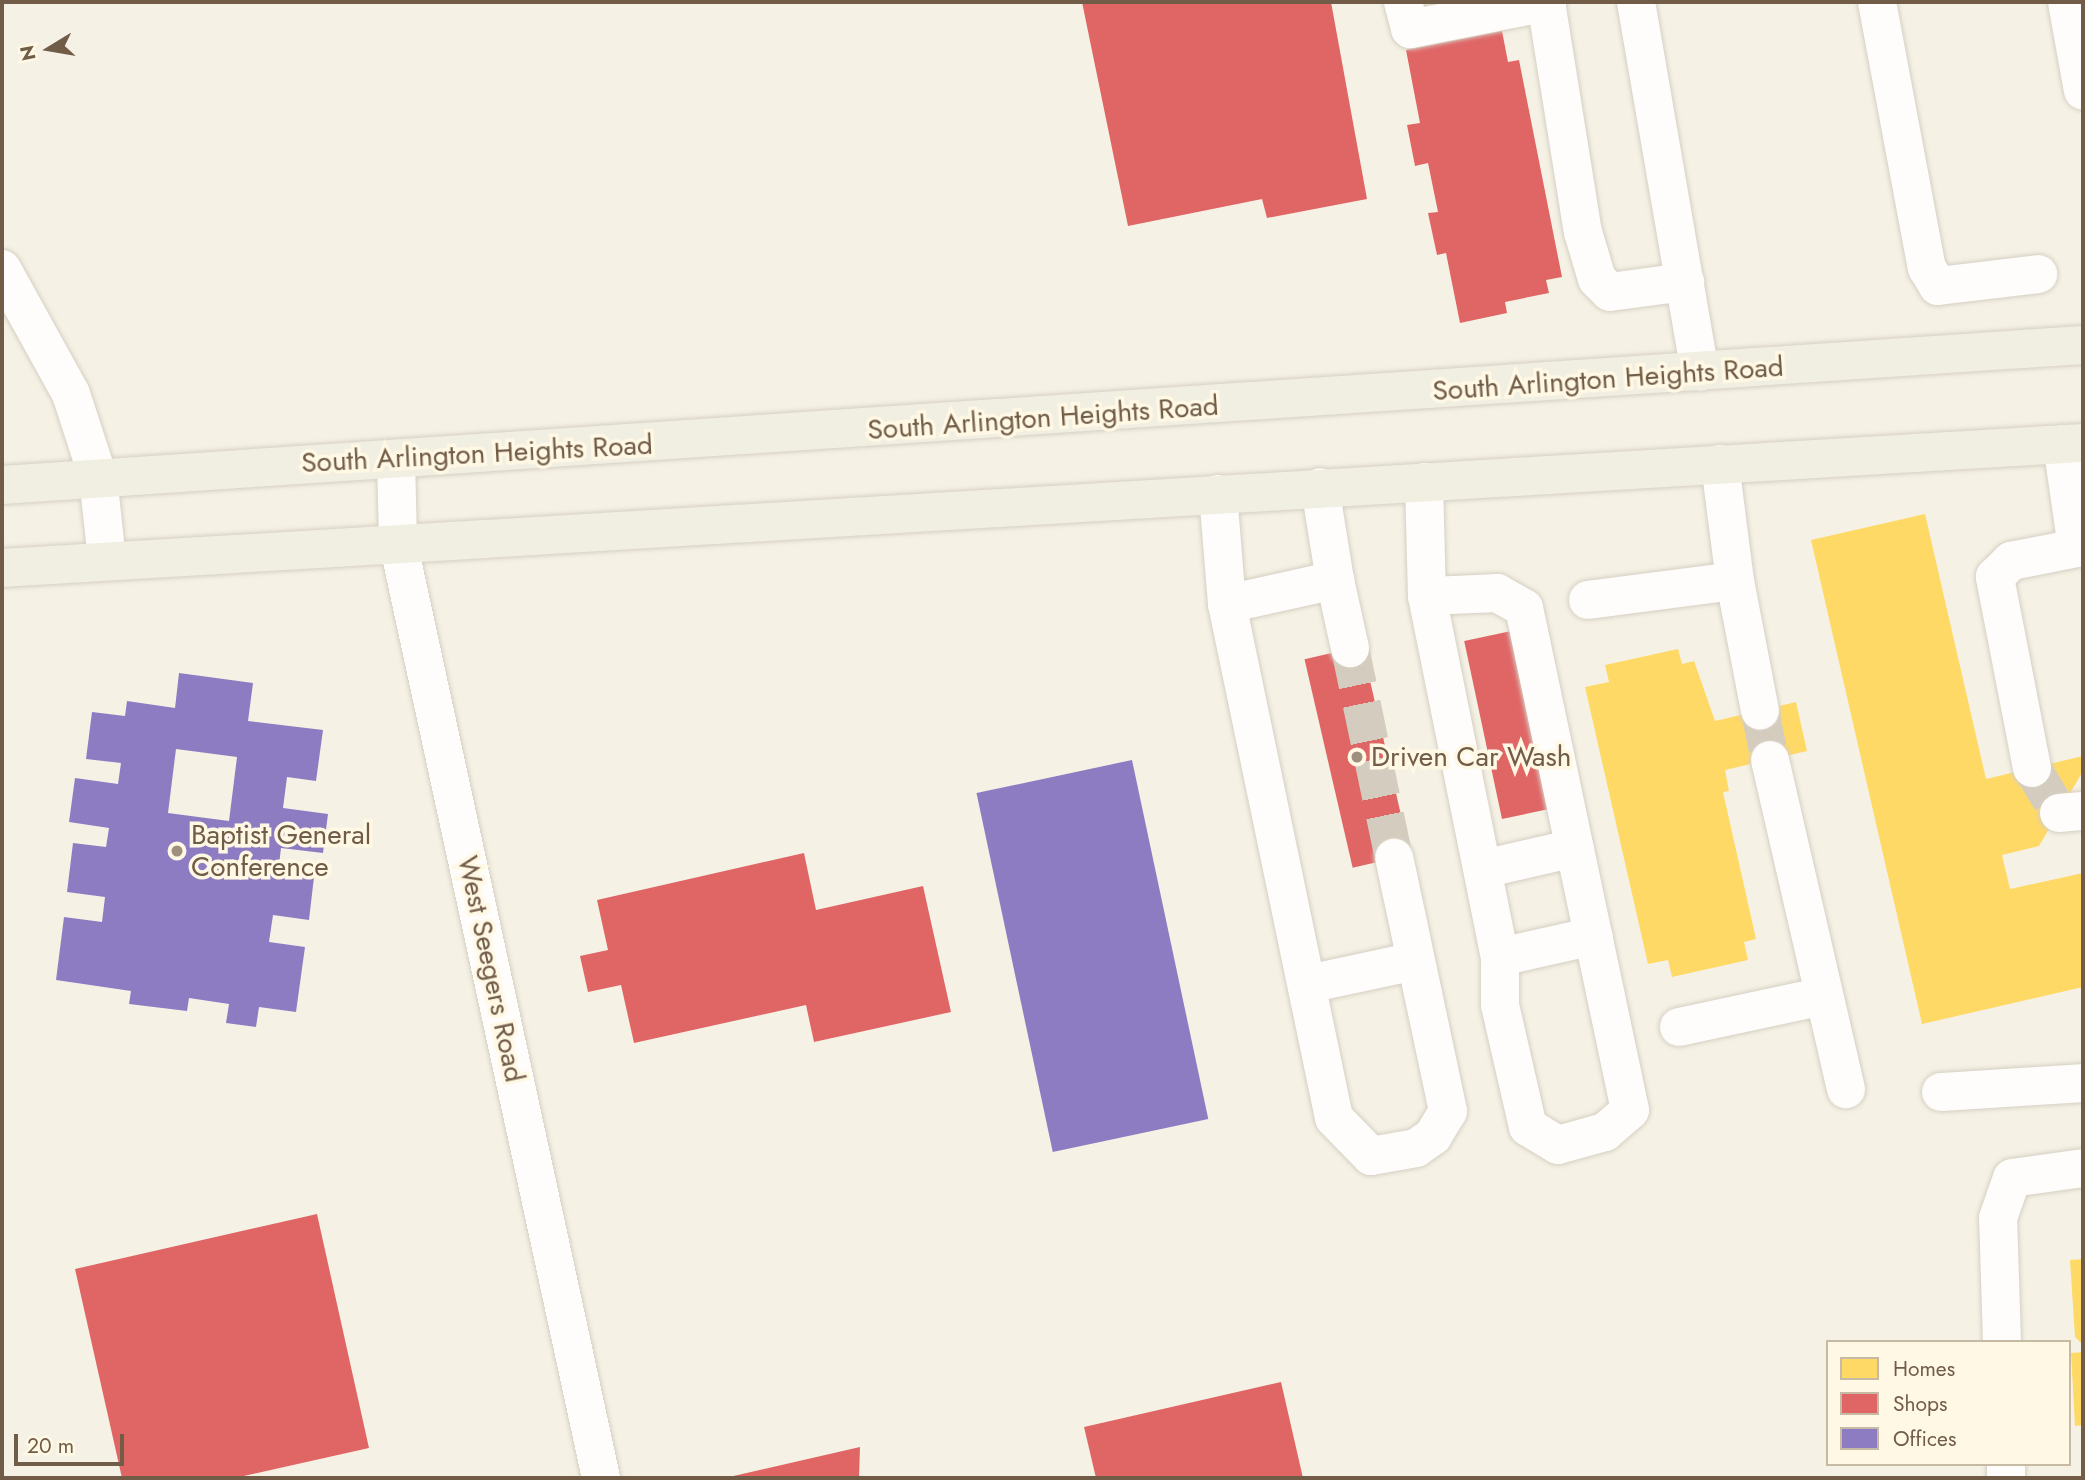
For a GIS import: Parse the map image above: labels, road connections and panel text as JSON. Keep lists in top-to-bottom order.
{
  "streets": {
    "main road": ["South Arlington Heights Road"],
    "street": ["West Seegers Road"]
  },
  "crossings": [
    ["South Arlington Heights Road", "West Seegers Road"]
  ],
  "places": ["Driven Car Wash", "Baptist General Conference"],
  "legend": ["Homes", "Shops", "Offices"],
  "scale_bar": "20 m",
  "north": "left"
}
